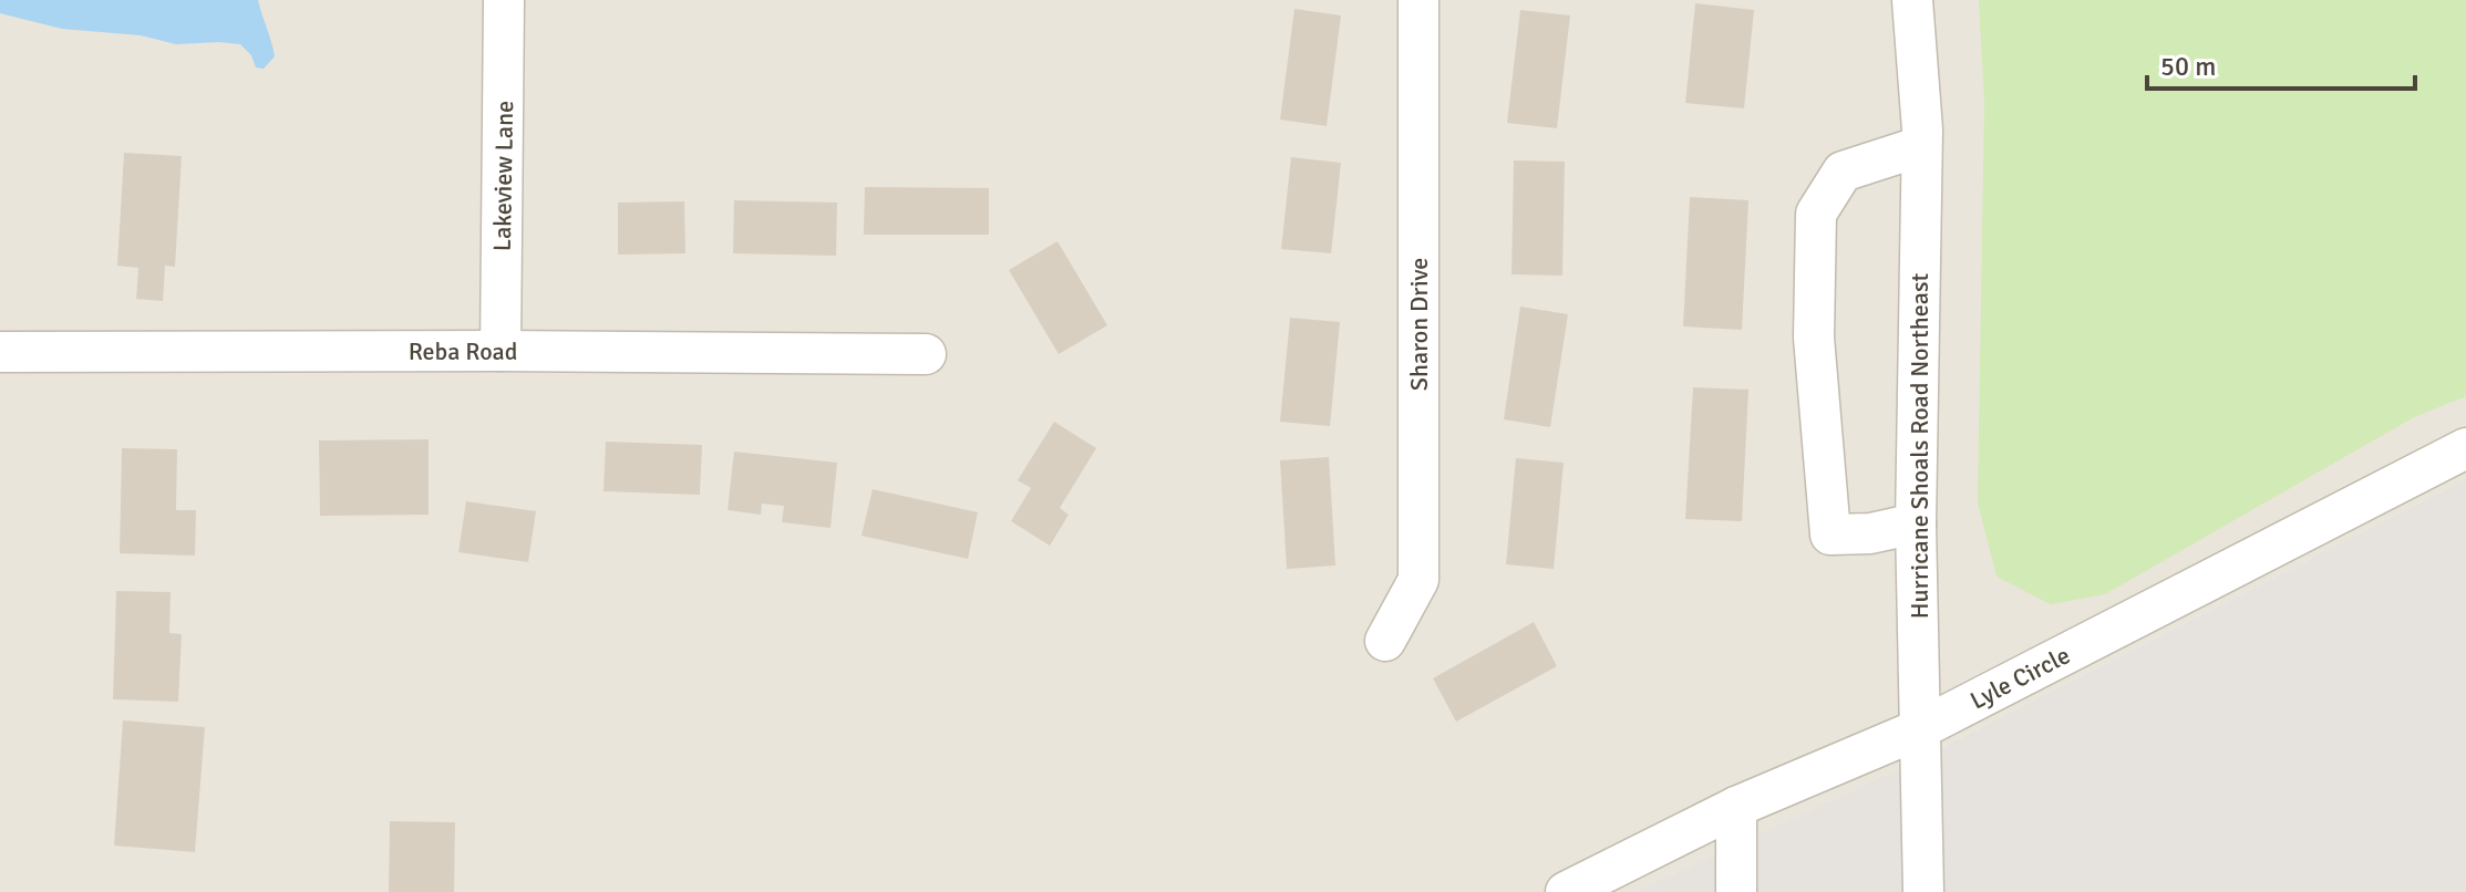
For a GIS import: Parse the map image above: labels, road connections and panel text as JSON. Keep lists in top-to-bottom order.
{
  "streets": {
    "street": [
      "Lakeview Lane",
      "Sharon Drive",
      "Reba Road",
      "Hurricane Shoals Road Northeast",
      "Lyle Circle"
    ]
  },
  "crossings": [
    ["Lakeview Lane", "Reba Road"],
    ["Hurricane Shoals Road Northeast", "Lyle Circle"]
  ],
  "scale_bar": "50 m"
}
